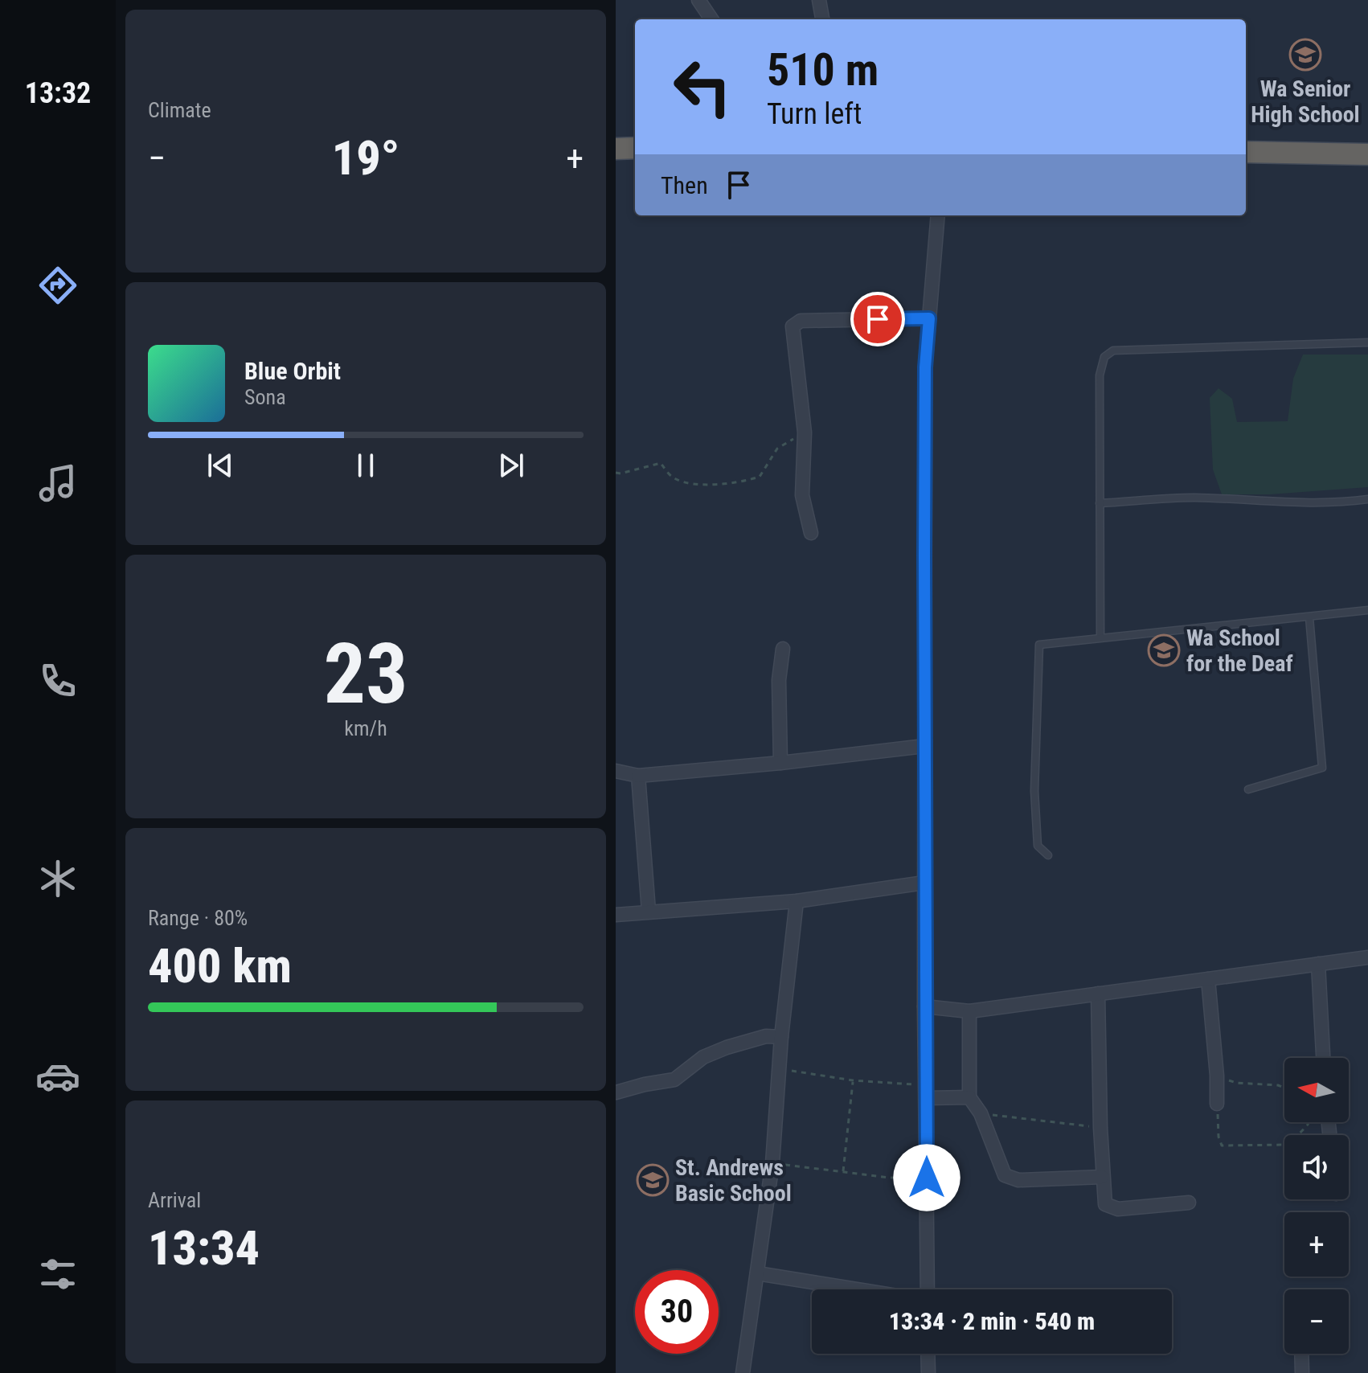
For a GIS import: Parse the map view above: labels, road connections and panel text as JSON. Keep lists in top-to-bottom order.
{
  "places": {
    "school or university": ["Wa Senior High School", "Wa School for the Deaf", "St. Andrews Basic School"]
  },
  "north": "left",
  "page": {
    "tabs": "13:32",
    "tile": [
      "Climate",
      ["23", "km/h"],
      ["Range · 80%", "400 km"],
      ["Arrival", "13:34"]
    ],
    "turn": ["510 m", "Turn left"],
    "heat": ["−", "19°", "+"],
    "then": "Then",
    "song": ["Blue Orbit", "Sona"],
    "map_buttons": ["+", "−"],
    "limit": "30",
    "trip": "13:34 · 2 min · 540 m"
  }
}
